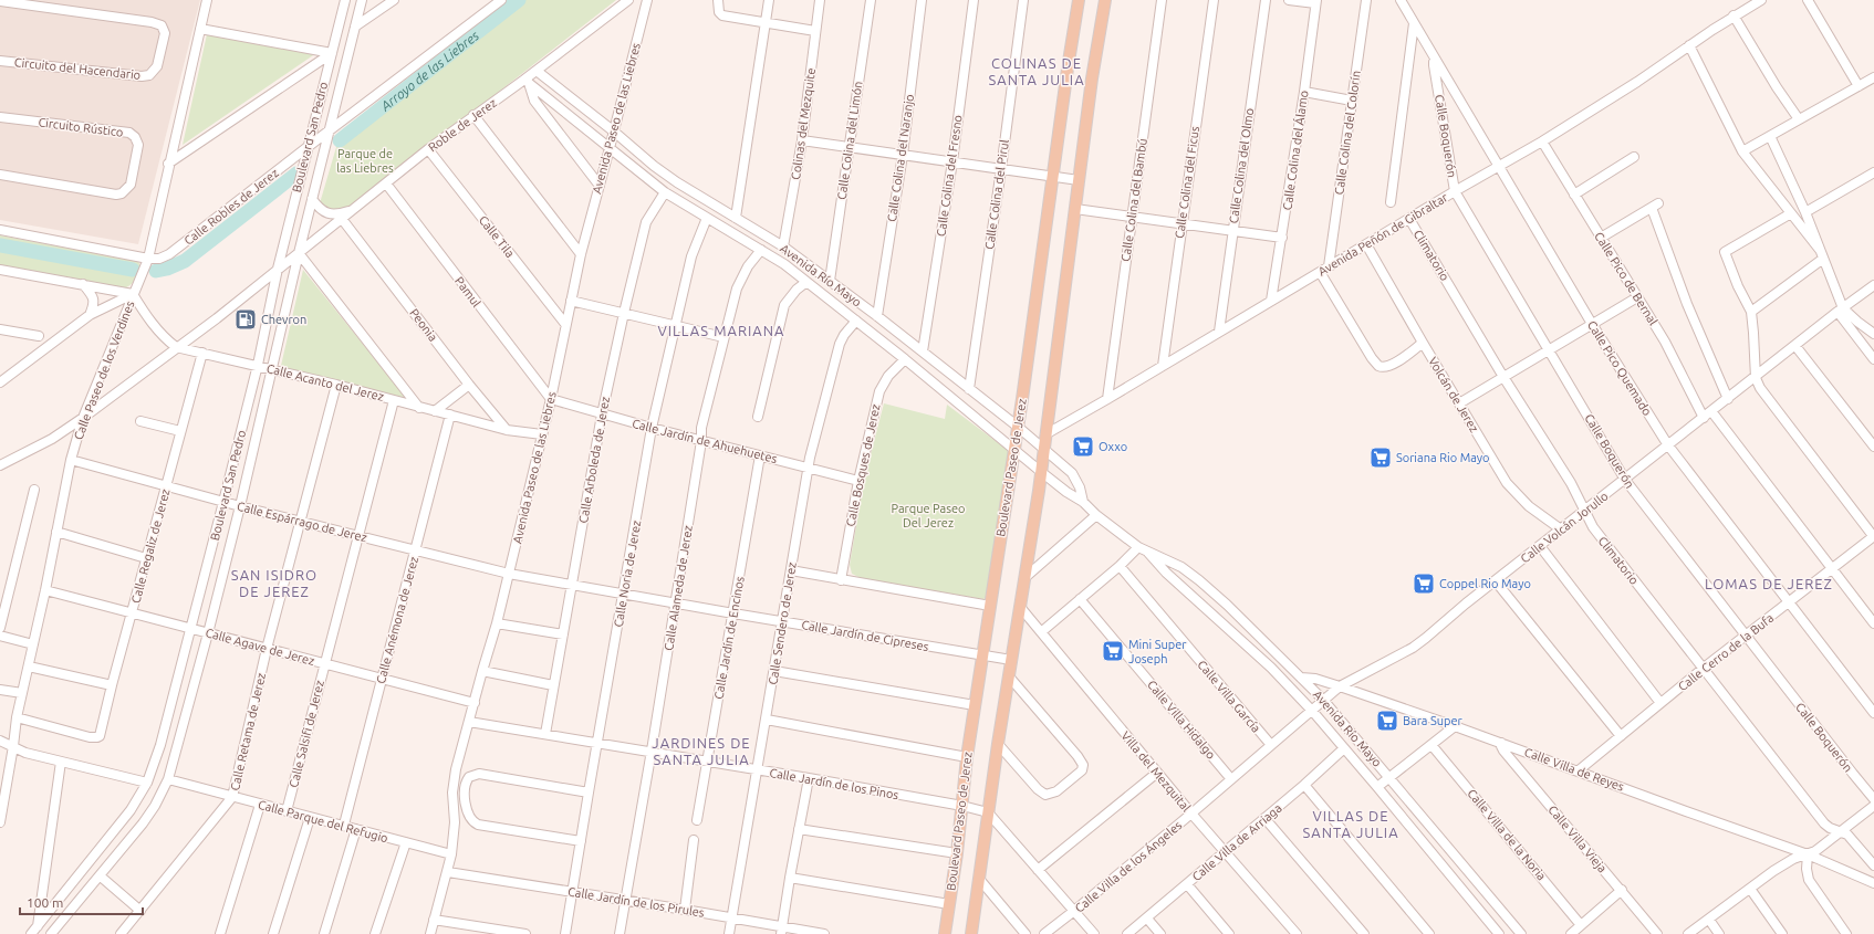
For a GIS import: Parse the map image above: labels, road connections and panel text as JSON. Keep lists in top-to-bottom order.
{
  "streets": {
    "main road": ["Boulevard Paseo de Jerez"],
    "street": [
      "Circuito del Hacendario",
      "Avenida Paseo de las Liebres",
      "Colinas del Mezquite",
      "Roble de Jerez",
      "Circuito Rústico",
      "Calle Colina del Colorín",
      "Calle Boquerón",
      "Boulevard San Pedro",
      "Calle Colina del Limón",
      "Calle Colina del Álamo",
      "Calle Colina del Naranjo",
      "Calle Colina del Olmo",
      "Calle Colina del Fresno",
      "Calle Colina del Ficus",
      "Calle Colina del Pirul",
      "Calle Colina del Bambú",
      "Calle Robles de Jerez",
      "Avenida Peñón de Gibraltar",
      "Calle Tila",
      "Climatorio",
      "Avenida Río Mayo",
      "Calle Pico de Bernal",
      "Pamul",
      "Peonia",
      "Calle Pico Quemado",
      "Calle Paseo de los Verdines",
      "Calle Acanto del Jerez",
      "Volcán de Jerez",
      "Calle Jardín de Ahuehuetes",
      "Calle Arboleda de Jerez",
      "Calle Bosques de Jerez",
      "Calle Espárrago de Jerez",
      "Calle Volcán Jorullo",
      "Calle Regaliz de Jerez",
      "Calle Noria de Jerez",
      "Calle Alameda de Jerez",
      "Calle Anémona de Jerez",
      "Calle Sendero de Jerez",
      "Calle Jardín de Cipreses",
      "Calle Jardín de Encinos",
      "Calle Agave de Jerez",
      "Calle Cerro de la Bufa",
      "Calle Villa García",
      "Calle Villa Hidalgo",
      "Calle Retama de Jerez",
      "Calle Salsifi de Jerez",
      "Calle Villa de Reyes",
      "Villa del Mezquital",
      "Calle Jardín de los Pinos",
      "Calle Parque del Refugio",
      "Calle Villa de la Noria",
      "Calle Villa Vieja",
      "Calle Villa de Arriaga",
      "Calle Villa de los Ángeles",
      "Calle Jardín de los Pirules"
    ]
  },
  "crossings": [
    ["Avenida Paseo de las Liebres", "Calle Tila"],
    ["Avenida Paseo de las Liebres", "Avenida Río Mayo"],
    ["Avenida Paseo de las Liebres", "Pamul"],
    ["Avenida Paseo de las Liebres", "Calle Acanto del Jerez"],
    ["Avenida Paseo de las Liebres", "Calle Jardín de Ahuehuetes"],
    ["Avenida Paseo de las Liebres", "Calle Espárrago de Jerez"],
    ["Avenida Paseo de las Liebres", "Calle Jardín de Cipreses"],
    ["Avenida Paseo de las Liebres", "Calle Agave de Jerez"],
    ["Avenida Paseo de las Liebres", "Calle Jardín de los Pinos"],
    ["Avenida Paseo de las Liebres", "Calle Parque del Refugio"],
    ["Avenida Paseo de las Liebres", "Calle Jardín de los Pirules"],
    ["Colinas del Mezquite", "Avenida Río Mayo"],
    ["Roble de Jerez", "Boulevard San Pedro"],
    ["Roble de Jerez", "Calle Tila"],
    ["Roble de Jerez", "Avenida Río Mayo"],
    ["Roble de Jerez", "Pamul"],
    ["Roble de Jerez", "Peonia"],
    ["Roble de Jerez", "Calle Paseo de los Verdines"],
    ["Roble de Jerez", "Calle Acanto del Jerez"],
    ["Calle Colina del Colorín", "Avenida Peñón de Gibraltar"],
    ["Calle Boquerón", "Avenida Peñón de Gibraltar"],
    ["Calle Boquerón", "Calle Pico Quemado"],
    ["Calle Boquerón", "Calle Volcán Jorullo"],
    ["Calle Boquerón", "Calle Cerro de la Bufa"],
    ["Boulevard San Pedro", "Calle Robles de Jerez"],
    ["Boulevard San Pedro", "Calle Acanto del Jerez"],
    ["Boulevard San Pedro", "Calle Espárrago de Jerez"],
    ["Boulevard San Pedro", "Calle Agave de Jerez"],
    ["Boulevard San Pedro", "Calle Parque del Refugio"],
    ["Calle Colina del Limón", "Avenida Río Mayo"],
    ["Calle Colina del Álamo", "Avenida Peñón de Gibraltar"],
    ["Calle Colina del Naranjo", "Avenida Río Mayo"],
    ["Calle Colina del Olmo", "Avenida Peñón de Gibraltar"],
    ["Calle Colina del Fresno", "Avenida Río Mayo"],
    ["Calle Colina del Ficus", "Avenida Peñón de Gibraltar"],
    ["Calle Colina del Pirul", "Avenida Río Mayo"],
    ["Calle Colina del Bambú", "Avenida Peñón de Gibraltar"],
    ["Calle Robles de Jerez", "Calle Paseo de los Verdines"],
    ["Avenida Peñón de Gibraltar", "Climatorio"],
    ["Avenida Peñón de Gibraltar", "Calle Pico de Bernal"],
    ["Avenida Peñón de Gibraltar", "Calle Pico Quemado"],
    ["Avenida Peñón de Gibraltar", "Volcán de Jerez"],
    ["Climatorio", "Calle Volcán Jorullo"],
    ["Climatorio", "Calle Cerro de la Bufa"],
    ["Avenida Río Mayo", "Calle Arboleda de Jerez"],
    ["Avenida Río Mayo", "Calle Bosques de Jerez"],
    ["Avenida Río Mayo", "Boulevard Paseo de Jerez"],
    ["Avenida Río Mayo", "Calle Volcán Jorullo"],
    ["Avenida Río Mayo", "Calle Noria de Jerez"],
    ["Avenida Río Mayo", "Calle Alameda de Jerez"],
    ["Avenida Río Mayo", "Calle Sendero de Jerez"],
    ["Avenida Río Mayo", "Calle Villa de Reyes"],
    ["Avenida Río Mayo", "Calle Villa de Arriaga"],
    ["Avenida Río Mayo", "Calle Villa de los Ángeles"],
    ["Calle Pico de Bernal", "Calle Volcán Jorullo"],
    ["Pamul", "Calle Jardín de Ahuehuetes"],
    ["Peonia", "Calle Acanto del Jerez"],
    ["Calle Pico Quemado", "Calle Volcán Jorullo"],
    ["Calle Pico Quemado", "Calle Cerro de la Bufa"],
    ["Calle Paseo de los Verdines", "Calle Espárrago de Jerez"],
    ["Calle Paseo de los Verdines", "Calle Regaliz de Jerez"],
    ["Calle Paseo de los Verdines", "Calle Agave de Jerez"],
    ["Calle Acanto del Jerez", "Calle Regaliz de Jerez"],
    ["Calle Acanto del Jerez", "Calle Anémona de Jerez"],
    ["Calle Acanto del Jerez", "Calle Retama de Jerez"],
    ["Calle Acanto del Jerez", "Calle Salsifi de Jerez"],
    ["Volcán de Jerez", "Calle Volcán Jorullo"],
    ["Calle Jardín de Ahuehuetes", "Calle Arboleda de Jerez"],
    ["Calle Jardín de Ahuehuetes", "Calle Bosques de Jerez"],
    ["Calle Jardín de Ahuehuetes", "Calle Noria de Jerez"],
    ["Calle Jardín de Ahuehuetes", "Calle Alameda de Jerez"],
    ["Calle Jardín de Ahuehuetes", "Calle Sendero de Jerez"],
    ["Calle Jardín de Ahuehuetes", "Calle Jardín de Encinos"],
    ["Calle Arboleda de Jerez", "Calle Jardín de Cipreses"],
    ["Calle Arboleda de Jerez", "Calle Jardín de los Pinos"],
    ["Boulevard Paseo de Jerez", "Calle Jardín de Cipreses"],
    ["Boulevard Paseo de Jerez", "Calle Jardín de los Pinos"],
    ["Calle Espárrago de Jerez", "Calle Regaliz de Jerez"],
    ["Calle Espárrago de Jerez", "Calle Anémona de Jerez"],
    ["Calle Espárrago de Jerez", "Calle Jardín de Cipreses"],
    ["Calle Espárrago de Jerez", "Calle Retama de Jerez"],
    ["Calle Espárrago de Jerez", "Calle Salsifi de Jerez"],
    ["Calle Volcán Jorullo", "Calle Villa de Reyes"],
    ["Calle Volcán Jorullo", "Calle Villa de los Ángeles"],
    ["Calle Regaliz de Jerez", "Calle Agave de Jerez"],
    ["Calle Noria de Jerez", "Calle Jardín de Cipreses"],
    ["Calle Noria de Jerez", "Calle Jardín de los Pinos"],
    ["Calle Noria de Jerez", "Calle Jardín de los Pirules"],
    ["Calle Alameda de Jerez", "Calle Jardín de Cipreses"],
    ["Calle Alameda de Jerez", "Calle Jardín de los Pinos"],
    ["Calle Alameda de Jerez", "Calle Jardín de los Pirules"],
    ["Calle Anémona de Jerez", "Calle Agave de Jerez"],
    ["Calle Anémona de Jerez", "Calle Parque del Refugio"],
    ["Calle Sendero de Jerez", "Calle Jardín de Cipreses"],
    ["Calle Sendero de Jerez", "Calle Jardín de los Pinos"],
    ["Calle Sendero de Jerez", "Calle Jardín de los Pirules"],
    ["Calle Jardín de Cipreses", "Calle Jardín de Encinos"],
    ["Calle Jardín de Encinos", "Calle Jardín de los Pinos"],
    ["Calle Agave de Jerez", "Calle Retama de Jerez"],
    ["Calle Agave de Jerez", "Calle Salsifi de Jerez"],
    ["Calle Cerro de la Bufa", "Calle Villa de Reyes"],
    ["Calle Villa García", "Calle Villa de los Ángeles"],
    ["Calle Villa Hidalgo", "Calle Villa de los Ángeles"],
    ["Calle Retama de Jerez", "Calle Parque del Refugio"],
    ["Calle Salsifi de Jerez", "Calle Parque del Refugio"],
    ["Calle Villa de Reyes", "Calle Villa Vieja"],
    ["Villa del Mezquital", "Calle Villa de Arriaga"],
    ["Villa del Mezquital", "Calle Villa de los Ángeles"]
  ],
  "districts": [
    "COLINAS DE SANTA JULIA",
    "VILLAS MARIANA",
    "SAN ISIDRO DE JEREZ",
    "LOMAS DE JEREZ",
    "JARDINES DE SANTA JULIA",
    "VILLAS DE SANTA JULIA"
  ],
  "water": ["Arroyo de las Liebres"],
  "parks": ["Parque de las Liebres", "Parque Paseo Del Jerez"],
  "places": {
    "fuel station": ["Chevron"],
    "supermarket": [
      "Oxxo",
      "Soriana Rio Mayo",
      "Coppel Rio Mayo",
      "Mini Super Joseph",
      "Bara Super"
    ]
  },
  "scale_bar": "100 m"
}
